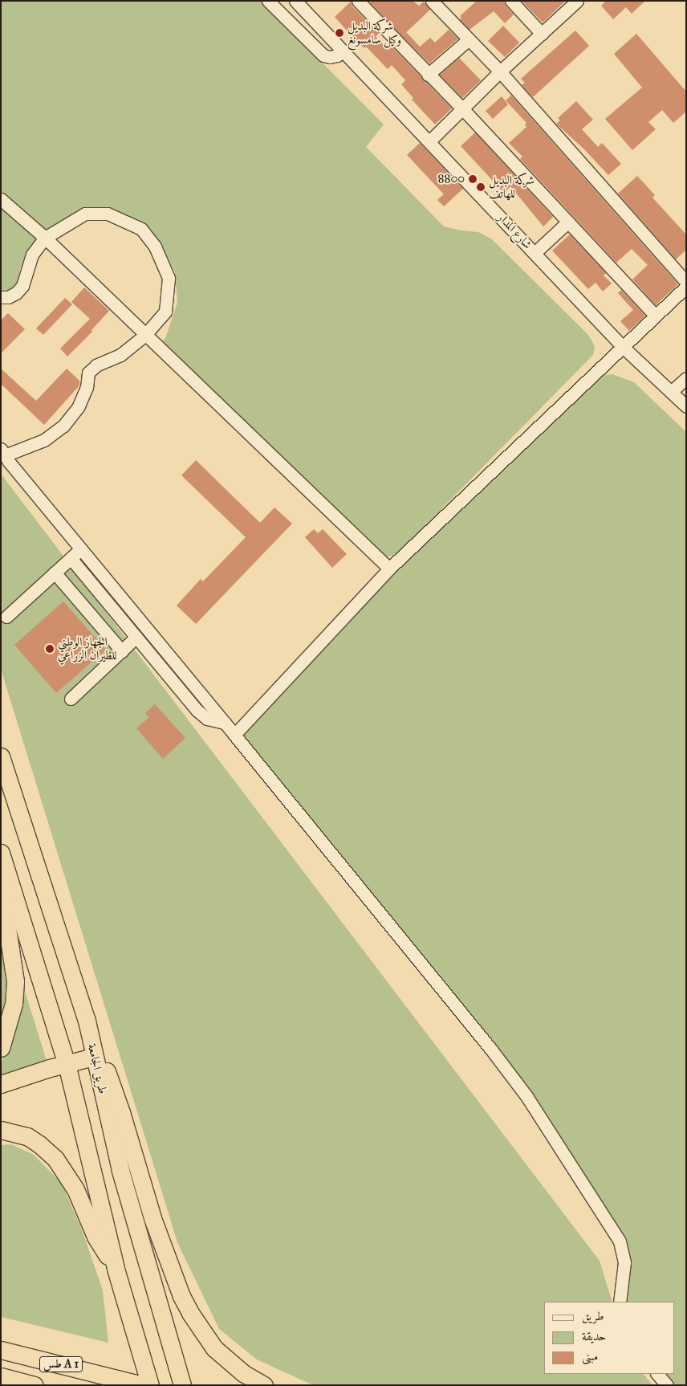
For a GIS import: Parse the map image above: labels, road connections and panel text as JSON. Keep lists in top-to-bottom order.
{
  "streets": {
    "highway": ["طريق الجامعة", "طس A 1"],
    "street": ["شارع المدار"]
  },
  "places": [
    "شركة البديل وكيل سامسونغ",
    "8800",
    "شركة البديل للهاتف",
    "الجهاز الوطني للطيران الزراعي"
  ],
  "legend": ["طريق", "حديقة", "مبنى"]
}
